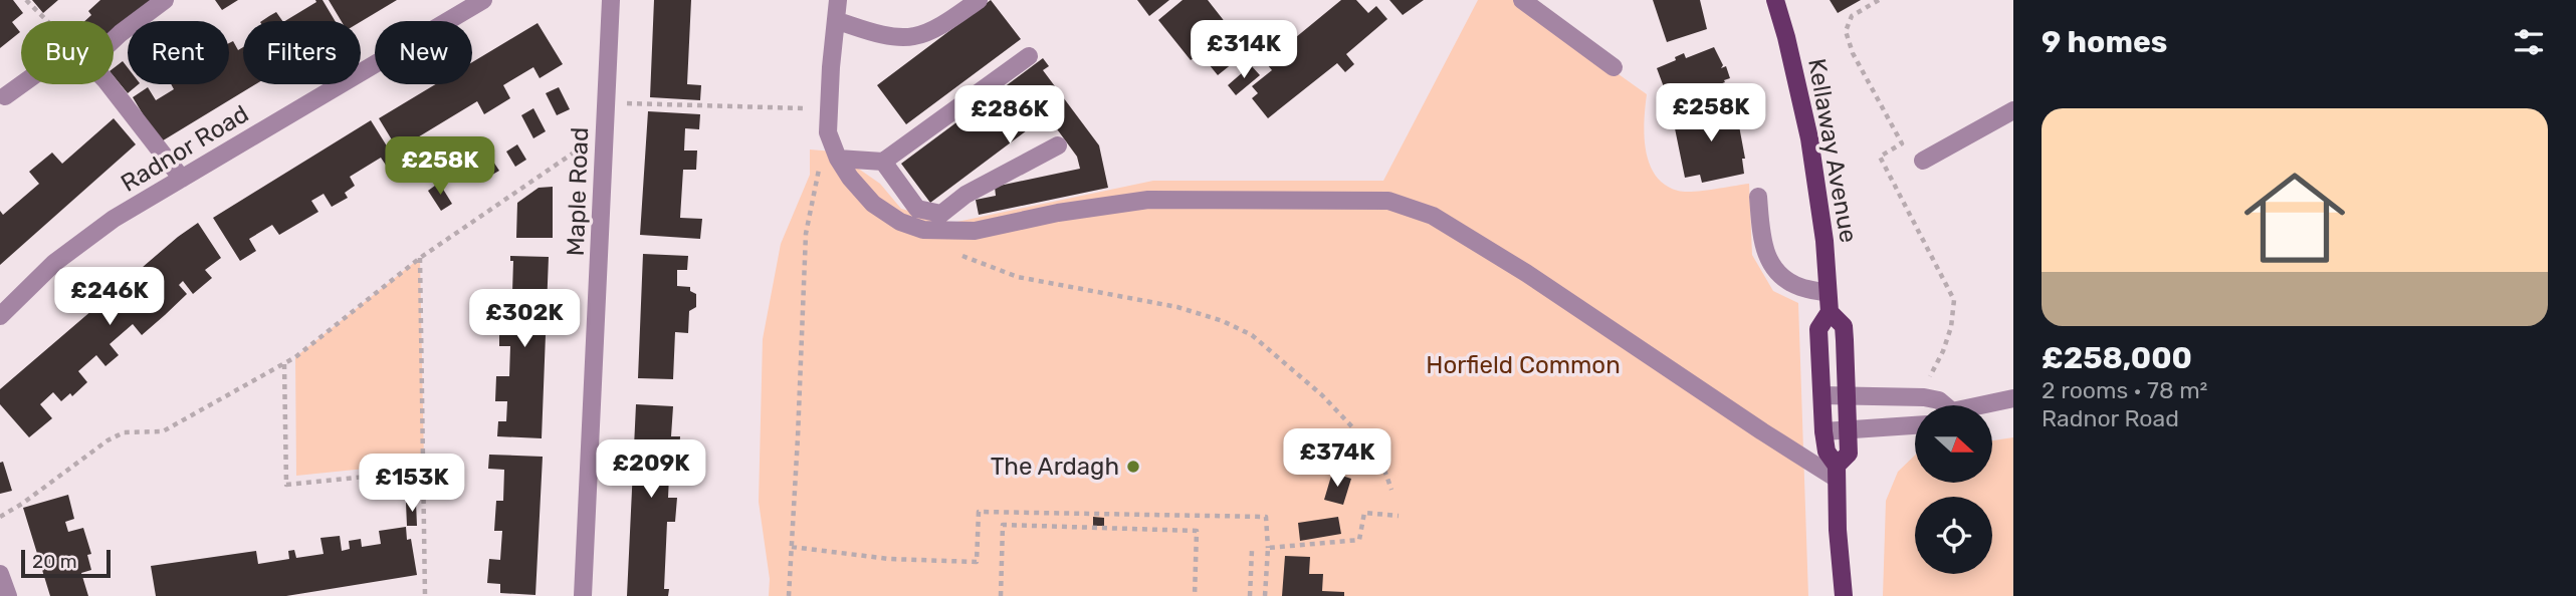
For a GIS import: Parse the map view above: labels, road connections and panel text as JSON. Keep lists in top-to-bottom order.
{
  "streets": {
    "main road": ["Kellaway Avenue"],
    "street": ["Radnor Road", "Maple Road"]
  },
  "parks": ["Horfield Common"],
  "places": ["The Ardagh"],
  "scale_bar": "20 m",
  "north": "right",
  "page": {
    "heading": "9 homes",
    "price": [
      "£314K",
      "£258K",
      "£286K",
      "£258K",
      "£246K",
      "£302K",
      "£374K",
      "£209K",
      "£153K"
    ],
    "chip": [
      "Buy",
      "Rent",
      "Filters",
      "New"
    ],
    "list": [
      {
        "name": "£258,000",
        "note": "2 rooms · 78 m² · Radnor Road"
      }
    ],
    "scale": "20 m"
  }
}
